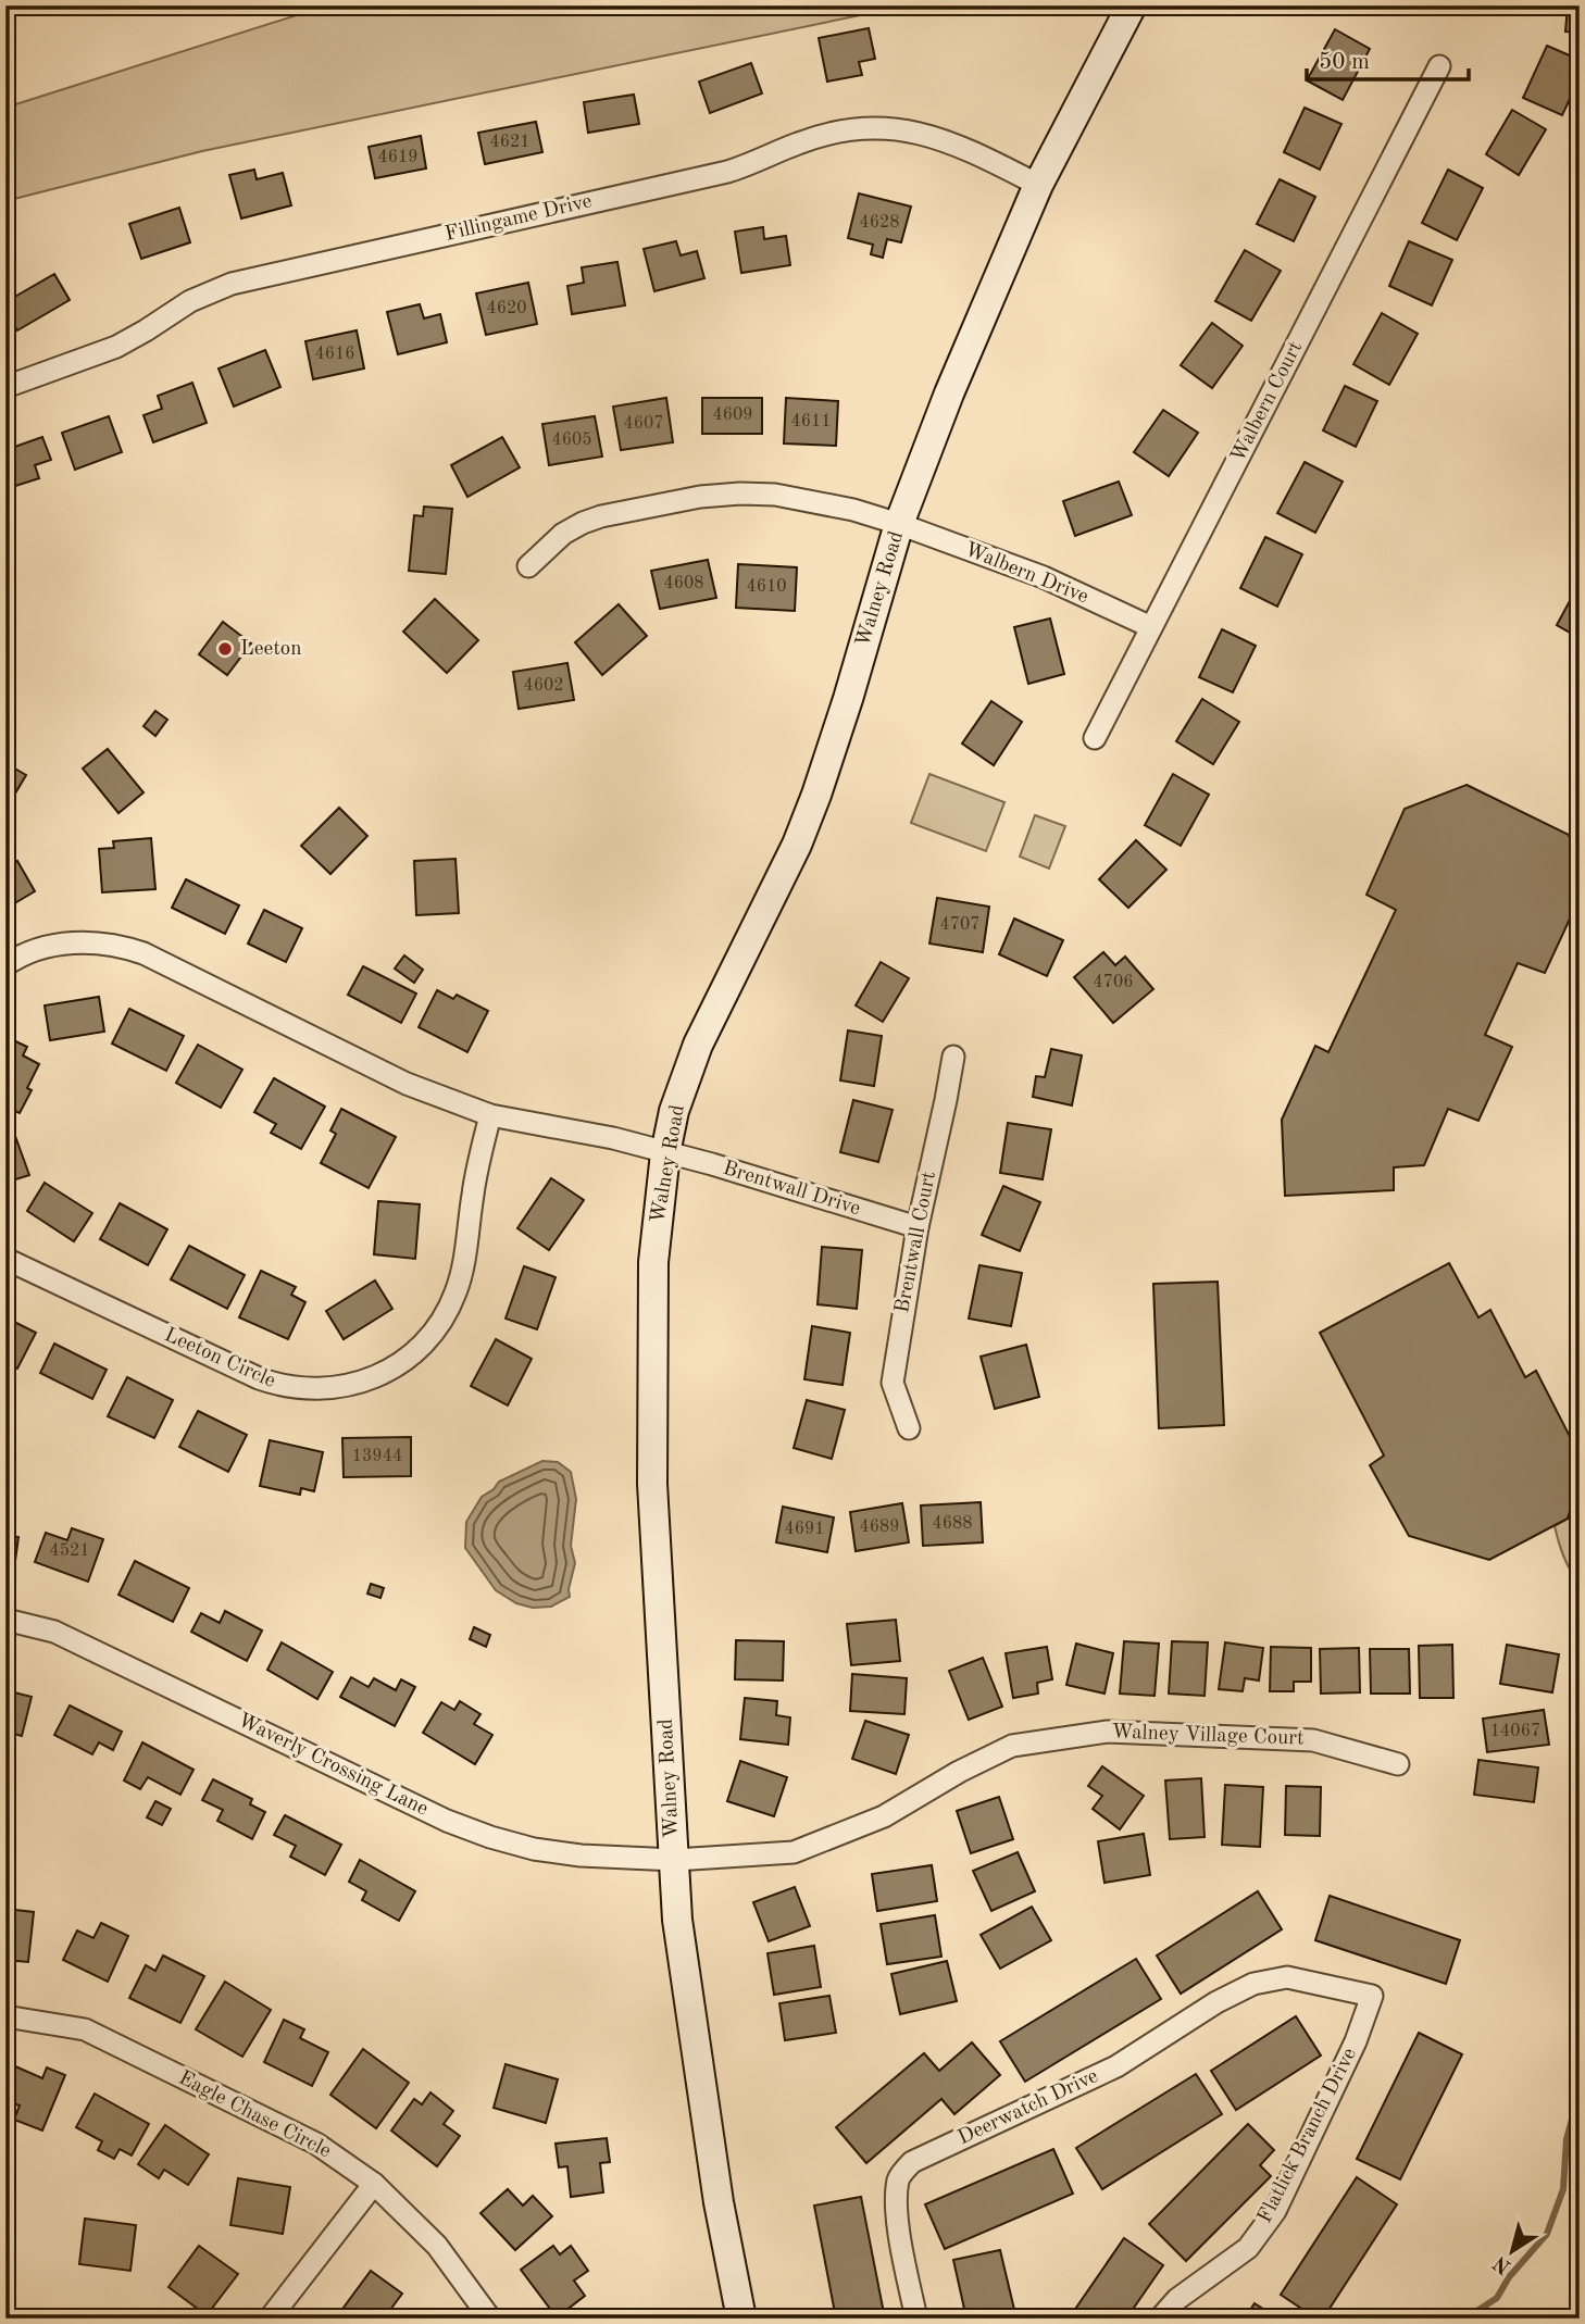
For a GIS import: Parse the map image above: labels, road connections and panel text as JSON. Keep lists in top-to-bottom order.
{
  "streets": {
    "main road": ["Walney Road"],
    "street": [
      "Fillingame Drive",
      "Walbern Court",
      "Walbern Drive",
      "Brentwall Drive",
      "Brentwall Court",
      "Leeton Circle",
      "Walney Village Court",
      "Waverly Crossing Lane",
      "Deerwatch Drive",
      "Eagle Chase Circle",
      "Flatlick Branch Drive"
    ]
  },
  "crossings": [
    ["Fillingame Drive", "Walney Road"],
    ["Walbern Court", "Walbern Drive"],
    ["Walbern Drive", "Walney Road"],
    ["Walney Road", "Brentwall Drive"],
    ["Walney Road", "Walney Village Court"],
    ["Walney Road", "Waverly Crossing Lane"],
    ["Brentwall Drive", "Brentwall Court"],
    ["Walney Village Court", "Waverly Crossing Lane"],
    ["Deerwatch Drive", "Flatlick Branch Drive"]
  ],
  "places": ["Leeton"],
  "house_numbers": [
    "4621",
    "4619",
    "4628",
    "4620",
    "4616",
    "4609",
    "4611",
    "4607",
    "4605",
    "4608",
    "4610",
    "4602",
    "4707",
    "4706",
    "13944",
    "4688",
    "4689",
    "4691",
    "4521",
    "14067"
  ],
  "scale_bar": "50 m",
  "north": "bottom left"
}
